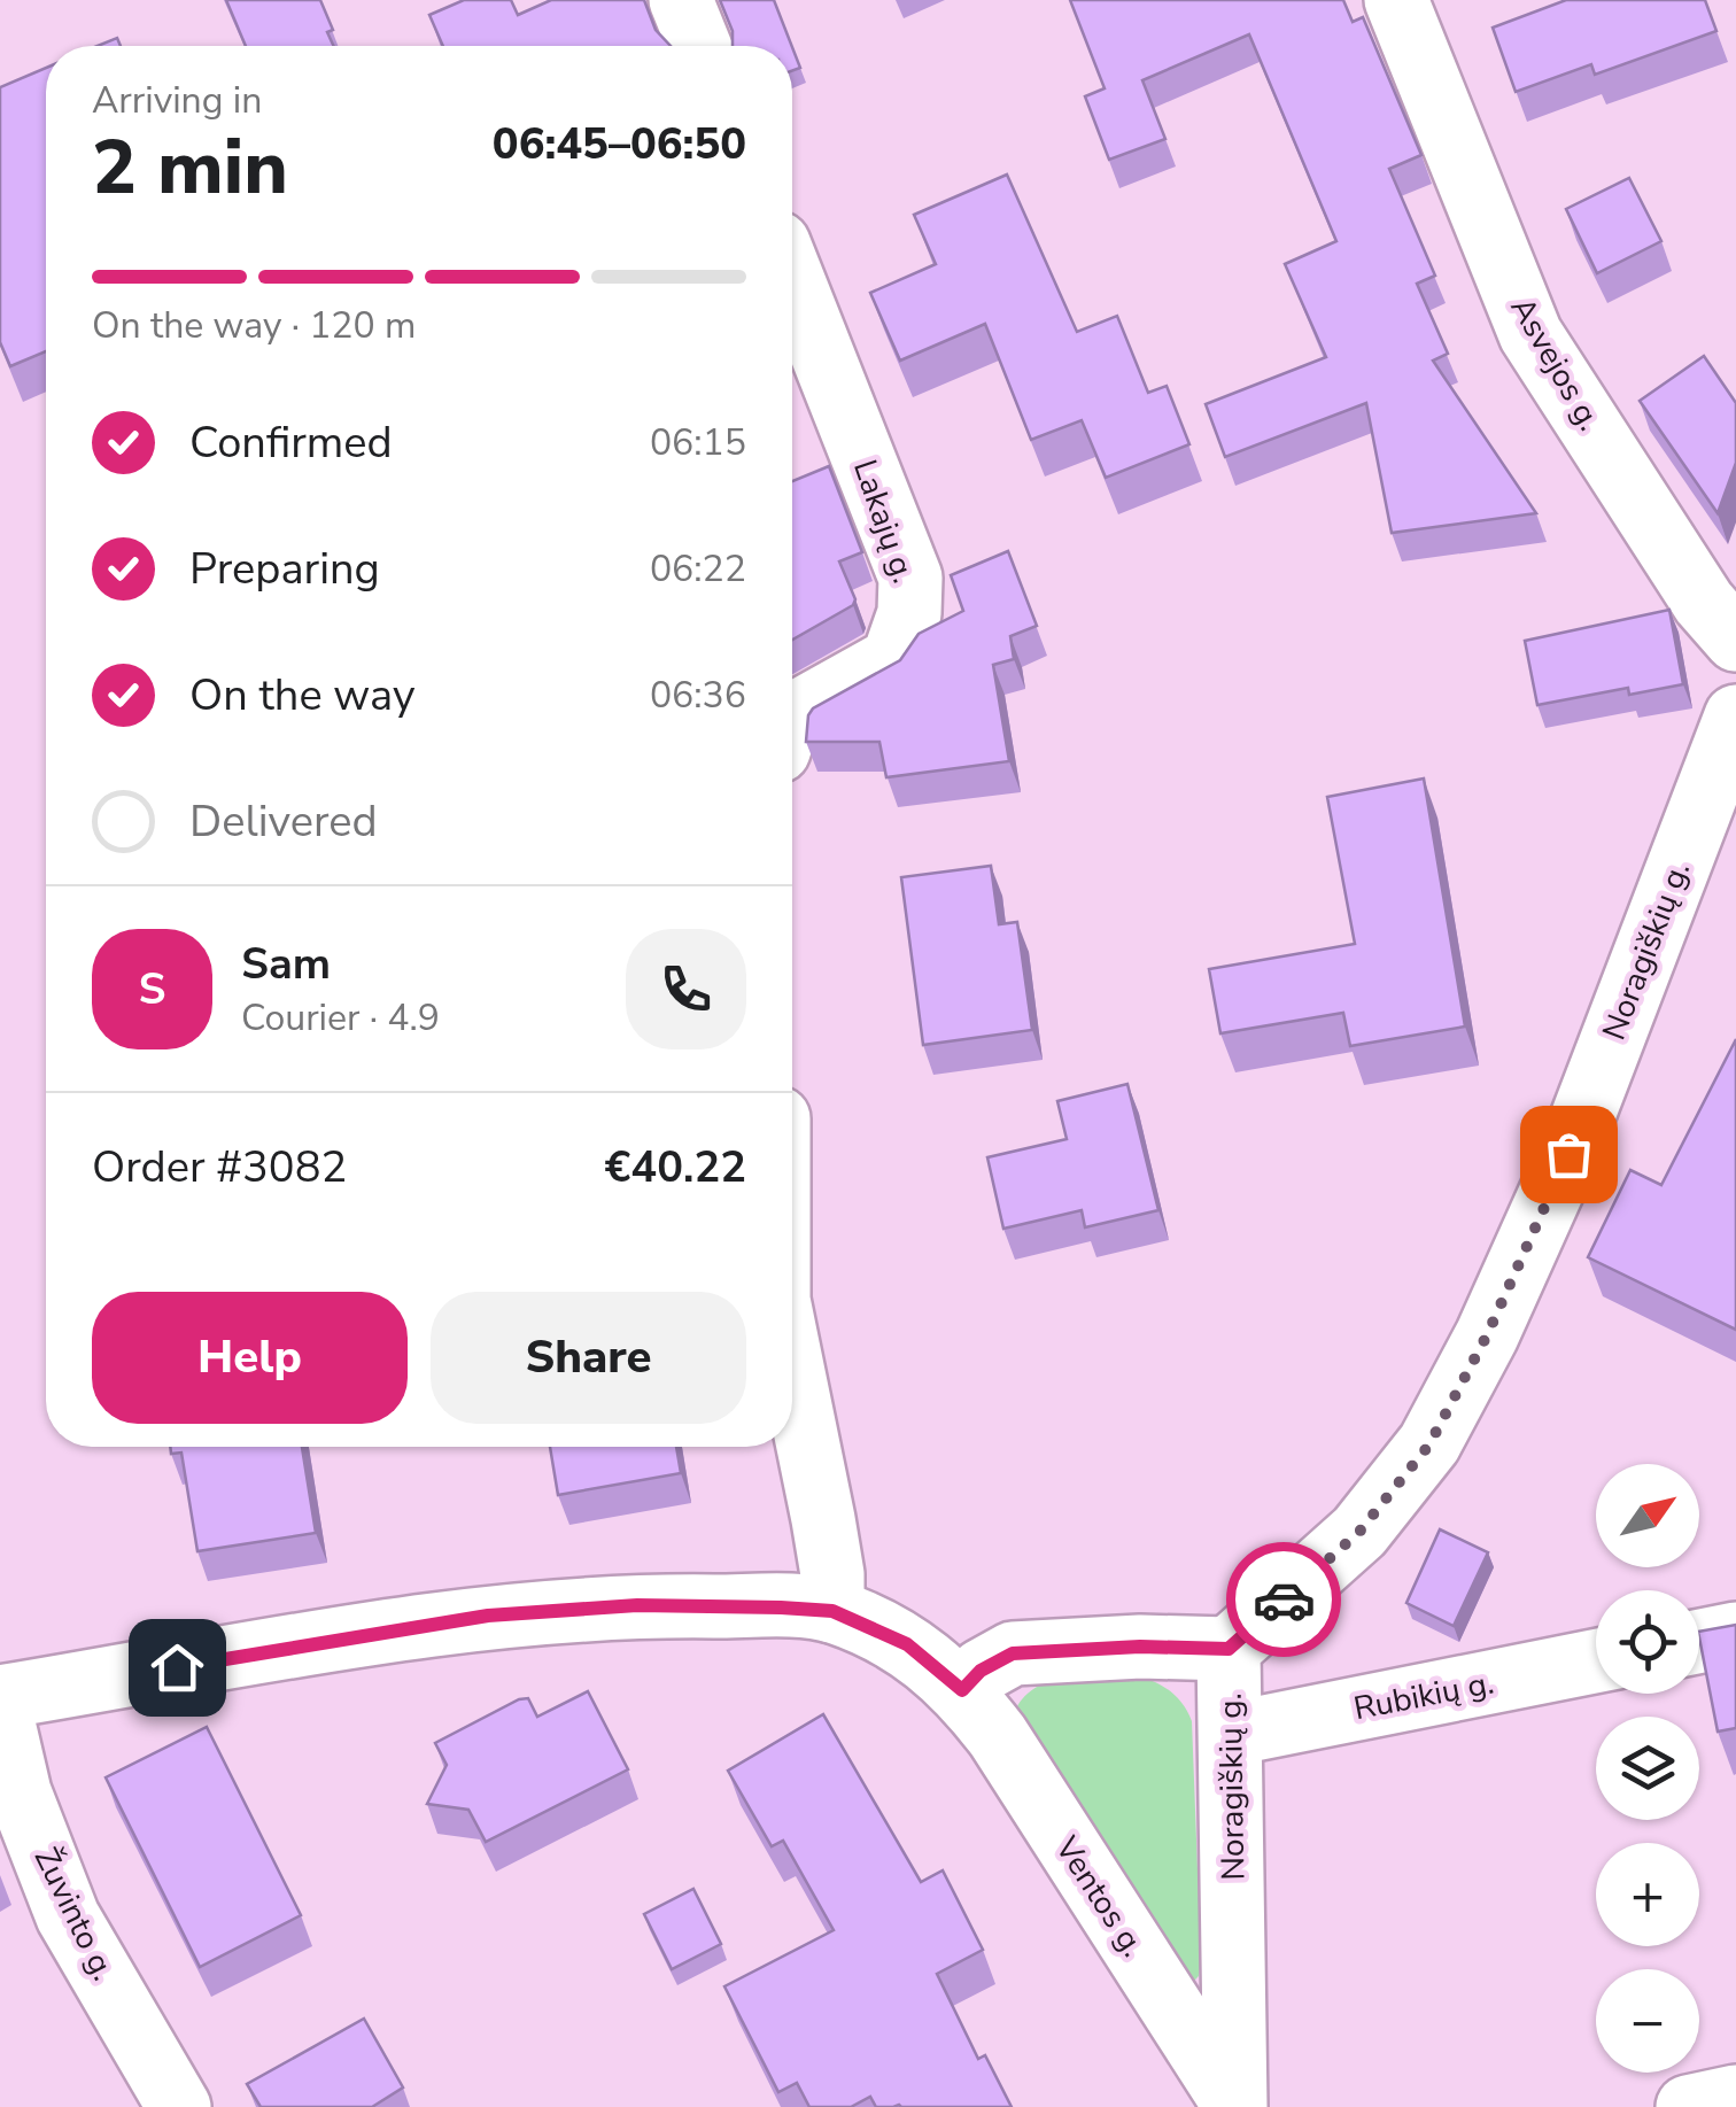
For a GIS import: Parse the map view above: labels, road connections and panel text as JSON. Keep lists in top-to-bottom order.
{
  "streets": {
    "street": [
      "Asvejos g.",
      "Lakajų g.",
      "Noragiškių g.",
      "Rubikių g.",
      "Ventos g.",
      "Žuvinto g."
    ]
  },
  "crossings": [
    ["Noragiškių g.", "Rubikių g."],
    ["Noragiškių g.", "Ventos g."]
  ],
  "north": "top right",
  "page": {
    "heading": ["2 min", "Arriving in", "06:45–06:50"],
    "panel": [
      "Sam",
      "Courier · 4.9",
      "Order #3082",
      "€40.22"
    ],
    "bar": "On the way · 120 m",
    "list": [
      ["Confirmed", "06:15"],
      ["Preparing", "06:22"],
      ["On the way", "06:36"],
      "Delivered"
    ],
    "round": "S",
    "buttons": ["Help", "Share"],
    "map_buttons": ["+", "−"]
  }
}
